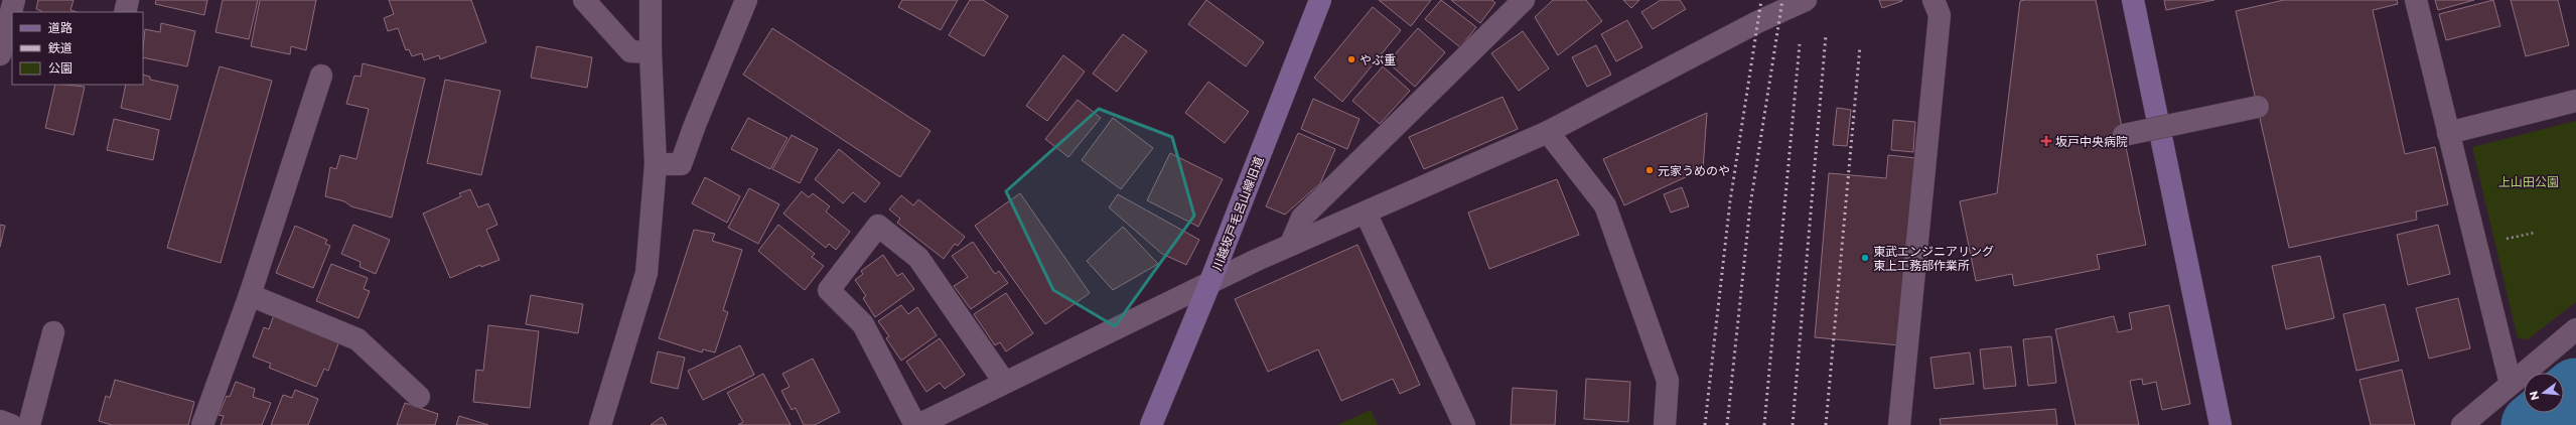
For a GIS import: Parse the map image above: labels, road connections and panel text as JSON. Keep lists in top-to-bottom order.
{
  "streets": {
    "street": ["川越坂戸毛呂山線旧道"]
  },
  "parks": ["上山田公園"],
  "places": {
    "other": ["やぶ重", "元家うめのや", "東武エンジニアリング 東上工務部作業所"],
    "health": ["坂戸中央病院"]
  },
  "legend": ["道路", "鉄道", "公園"],
  "north": "left"
}
